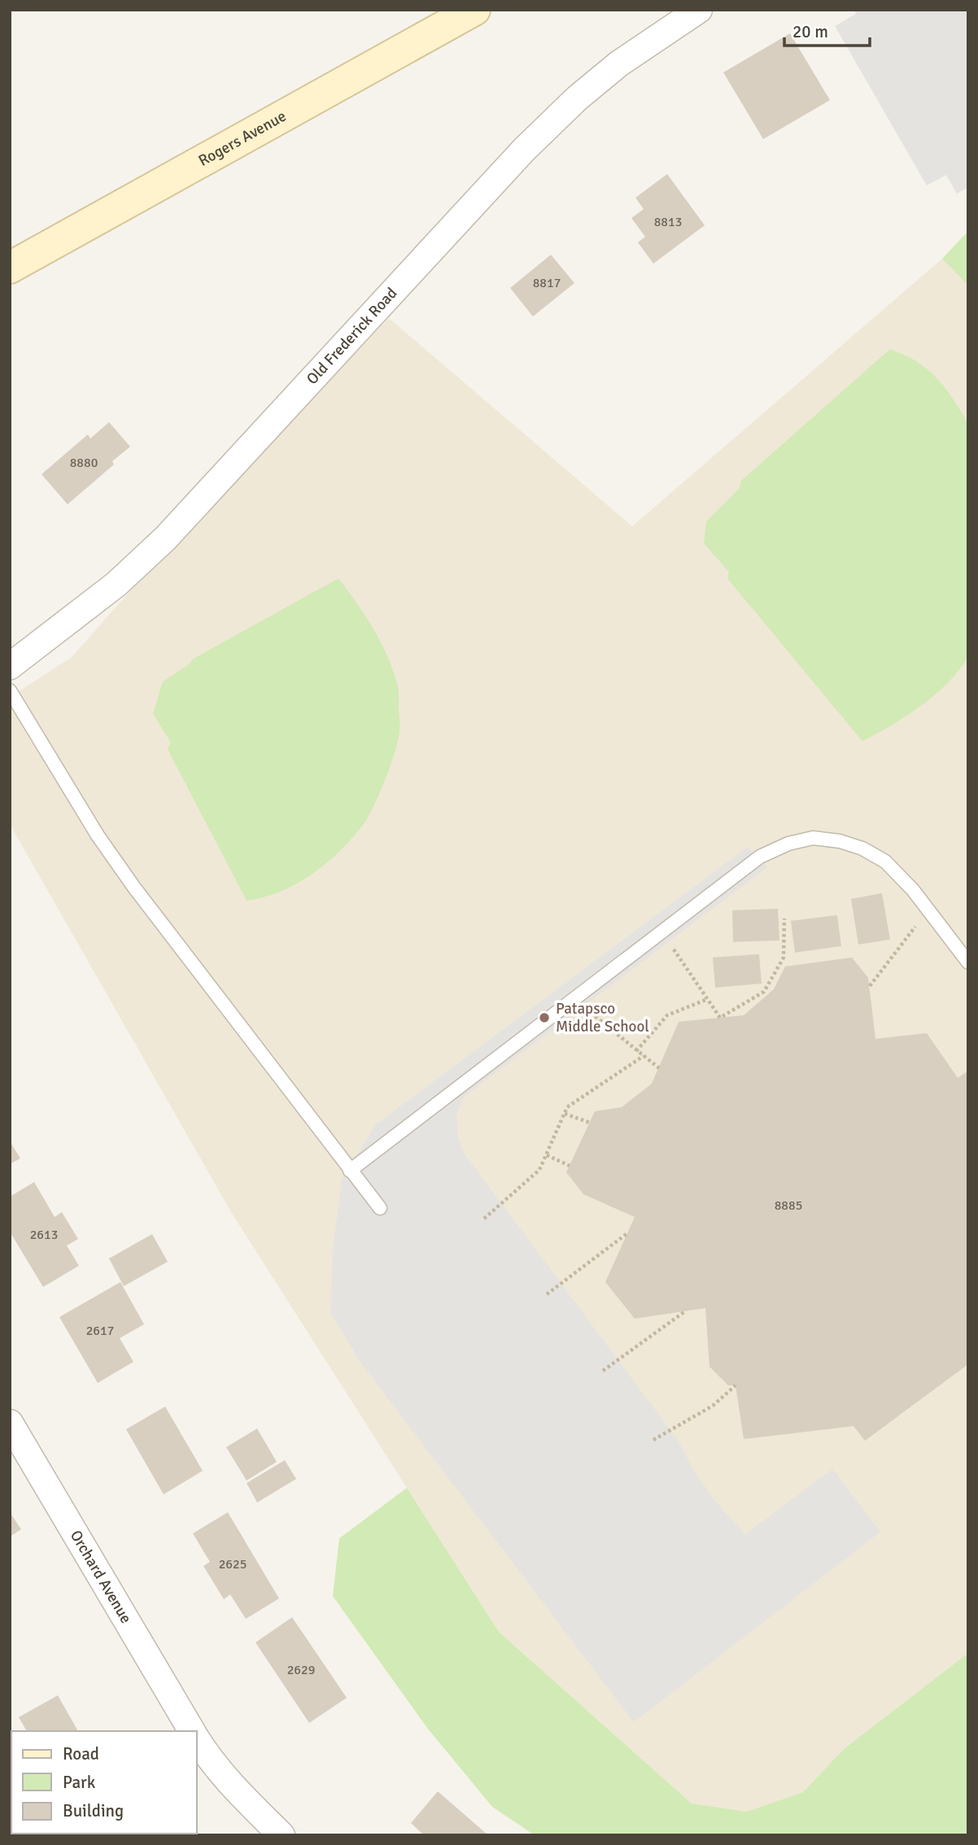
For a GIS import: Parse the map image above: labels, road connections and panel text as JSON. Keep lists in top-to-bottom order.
{
  "streets": {
    "main road": ["Rogers Avenue"],
    "street": ["Old Frederick Road", "Orchard Avenue"]
  },
  "places": ["Patapsco Middle School"],
  "house_numbers": [
    "8813",
    "8817",
    "8880",
    "8885",
    "2613",
    "2617",
    "2625",
    "2629"
  ],
  "legend": ["Road", "Park", "Building"],
  "scale_bar": "20 m"
}
